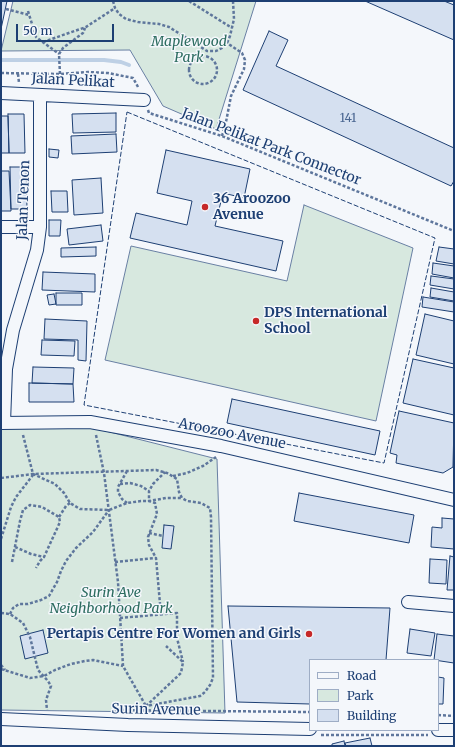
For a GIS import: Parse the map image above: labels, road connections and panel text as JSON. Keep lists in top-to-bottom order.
{
  "streets": {
    "street": [
      "Jalan Pelikat",
      "Jalan Tenon",
      "Aroozoo Avenue",
      "Surin Avenue"
    ],
    "path": ["Jalan Pelikat Park Connector"]
  },
  "crossings": [
    ["Jalan Pelikat", "Jalan Pelikat Park Connector"],
    ["Jalan Pelikat", "Jalan Tenon"],
    ["Jalan Tenon", "Aroozoo Avenue"]
  ],
  "parks": ["Maplewood Park", "Surin Ave Neighborhood Park"],
  "places": ["36 Aroozoo Avenue", "DPS International School", "Pertapis Centre For Women and Girls"],
  "house_numbers": ["141"],
  "legend": ["Road", "Park", "Building"],
  "scale_bar": "50 m"
}
